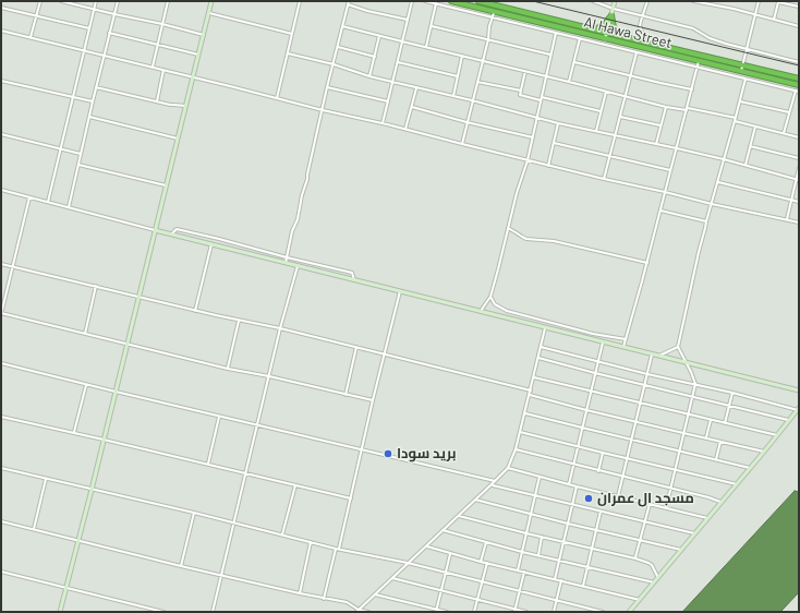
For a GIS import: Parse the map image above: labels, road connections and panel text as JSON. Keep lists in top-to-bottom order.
{
  "streets": {
    "highway": ["Al Hawa Street"]
  },
  "places": ["بريد سودا", "مسجد ال عمران"]
}
